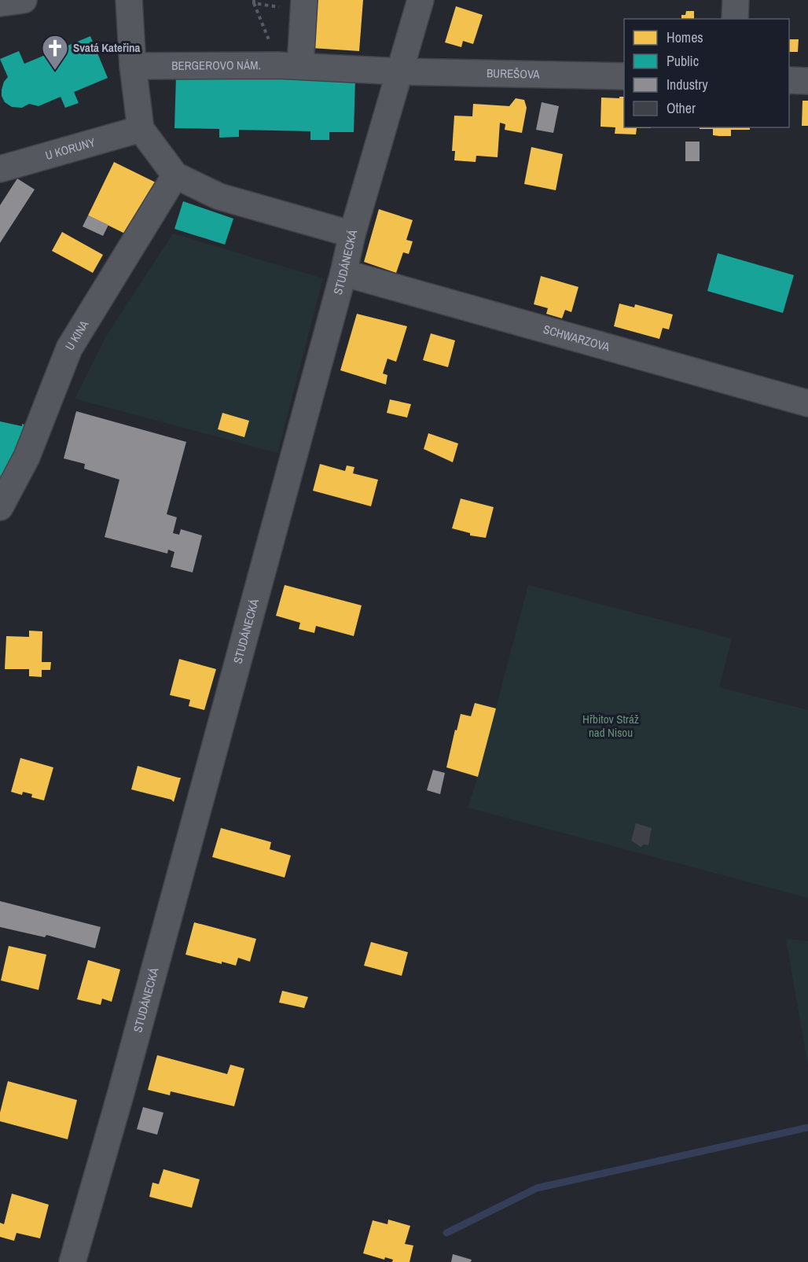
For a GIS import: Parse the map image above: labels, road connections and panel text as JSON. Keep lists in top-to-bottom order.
{
  "streets": {
    "street": [
      "BERGEROVO NÁM.",
      "BUREŠOVA",
      "U KORUNY",
      "STUDÁNECKÁ",
      "U KINA",
      "SCHWARZOVA"
    ]
  },
  "crossings": [
    ["BERGEROVO NÁM.", "BUREŠOVA"],
    ["BERGEROVO NÁM.", "STUDÁNECKÁ"],
    ["BUREŠOVA", "STUDÁNECKÁ"],
    ["STUDÁNECKÁ", "SCHWARZOVA"]
  ],
  "parks": ["Hřbitov Stráž nad Nisou"],
  "places": {
    "church": ["Svatá Kateřina"]
  },
  "legend": [
    "Homes",
    "Public",
    "Industry",
    "Other"
  ]
}
